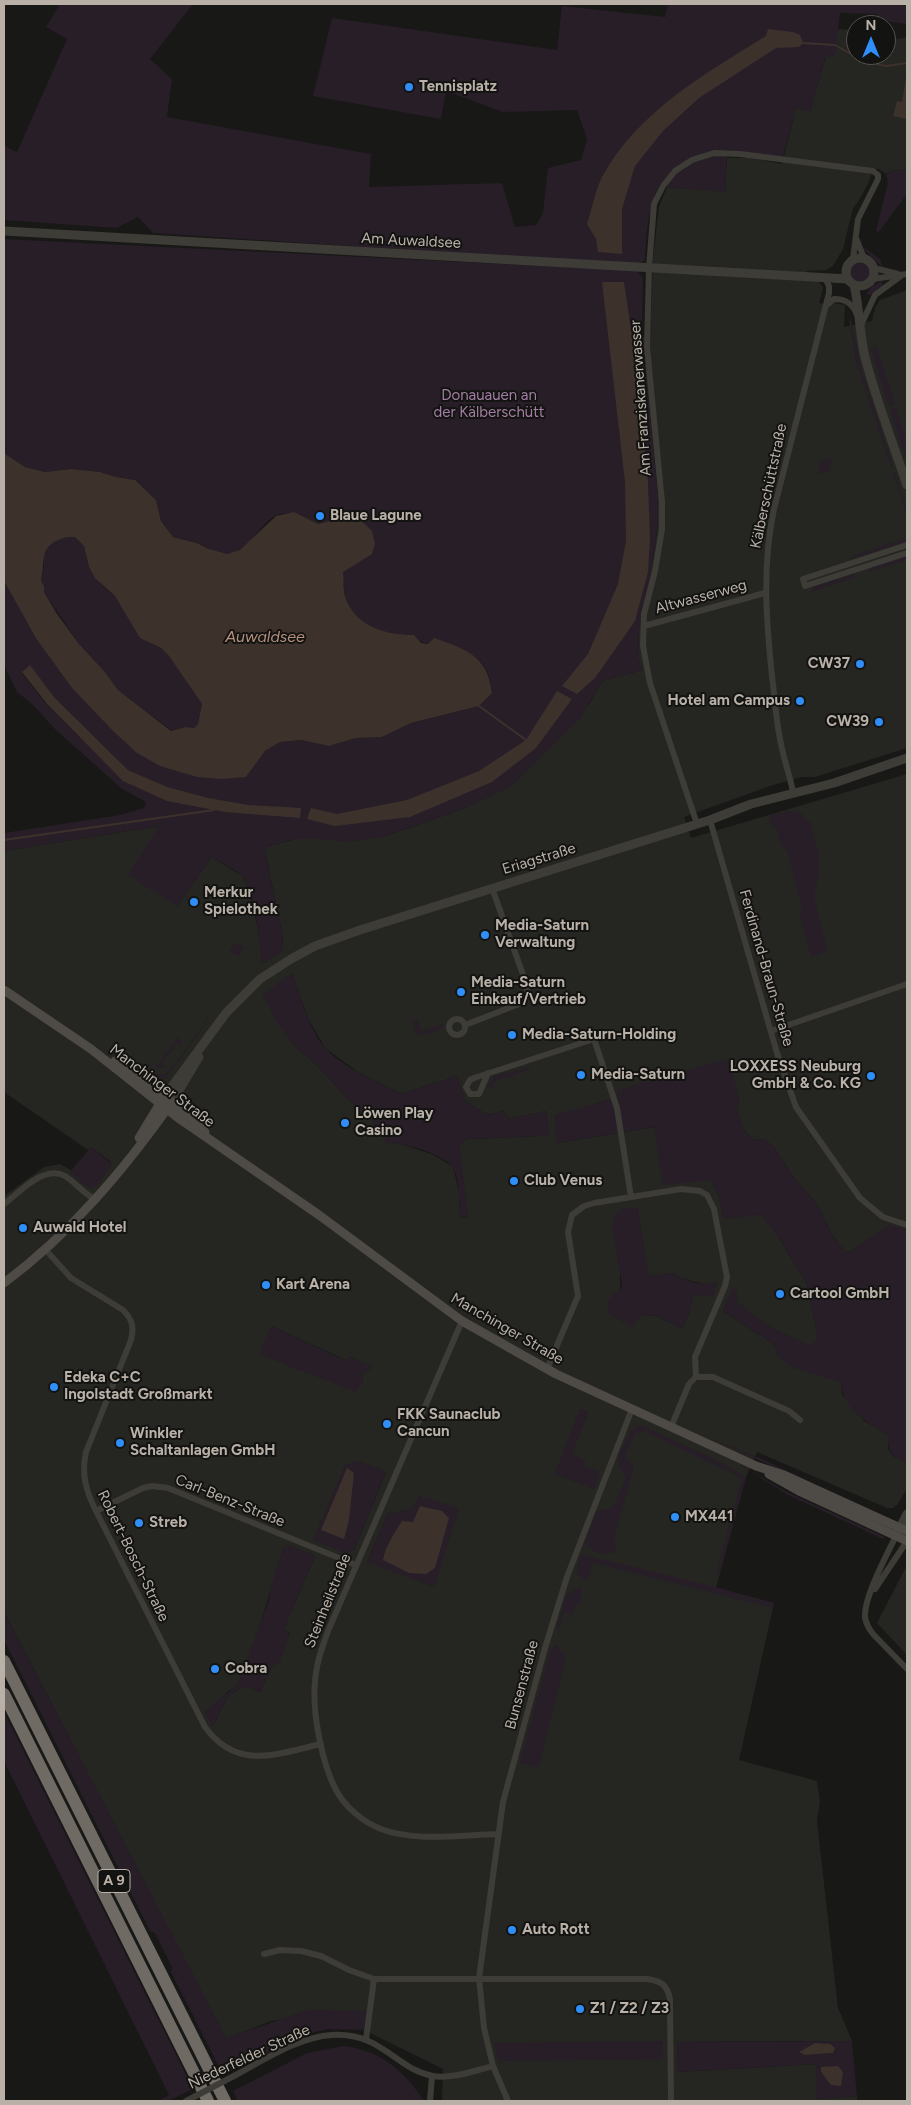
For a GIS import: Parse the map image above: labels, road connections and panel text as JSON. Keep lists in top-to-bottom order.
{
  "streets": {
    "highway": ["A 9"],
    "main road": ["Manchinger Straße"],
    "street": [
      "Am Auwaldsee",
      "Am Franziskanerwasser",
      "Kälberschüttstraße",
      "Altwasserweg",
      "Eriagstraße",
      "Ferdinand-Braun-Straße",
      "Carl-Benz-Straße",
      "Robert-Bosch-Straße",
      "Steinheilstraße",
      "Bunsenstraße",
      "Niederfelder Straße"
    ]
  },
  "crossings": [
    ["Am Auwaldsee", "Am Franziskanerwasser"],
    ["Am Auwaldsee", "Kälberschüttstraße"],
    ["Am Franziskanerwasser", "Altwasserweg"],
    ["Am Franziskanerwasser", "Eriagstraße"],
    ["Kälberschüttstraße", "Altwasserweg"],
    ["Kälberschüttstraße", "Eriagstraße"],
    ["Eriagstraße", "Ferdinand-Braun-Straße"],
    ["Eriagstraße", "Manchinger Straße"],
    ["Manchinger Straße", "Steinheilstraße"],
    ["Manchinger Straße", "Bunsenstraße"],
    ["Carl-Benz-Straße", "Robert-Bosch-Straße"],
    ["Carl-Benz-Straße", "Steinheilstraße"],
    ["Robert-Bosch-Straße", "Steinheilstraße"],
    ["Steinheilstraße", "Bunsenstraße"],
    ["Bunsenstraße", "Niederfelder Straße"]
  ],
  "water": ["Auwaldsee"],
  "parks": ["Donauauen an der Kälberschütt"],
  "places": [
    "Tennisplatz",
    "Blaue Lagune",
    "CW37",
    "Hotel am Campus",
    "CW39",
    "Merkur Spielothek",
    "Media-Saturn Verwaltung",
    "Media-Saturn Einkauf/Vertrieb",
    "Media-Saturn-Holding",
    "Media-Saturn",
    "LOXXESS Neuburg GmbH & Co. KG",
    "Löwen Play Casino",
    "Club Venus",
    "Auwald Hotel",
    "Kart Arena",
    "Cartool GmbH",
    "Edeka C+C Ingolstadt Großmarkt",
    "FKK Saunaclub Cancun",
    "Winkler Schaltanlagen GmbH",
    "MX441",
    "Streb",
    "Cobra",
    "Auto Rott",
    "Z1 / Z2 / Z3"
  ],
  "north": "top"
}
